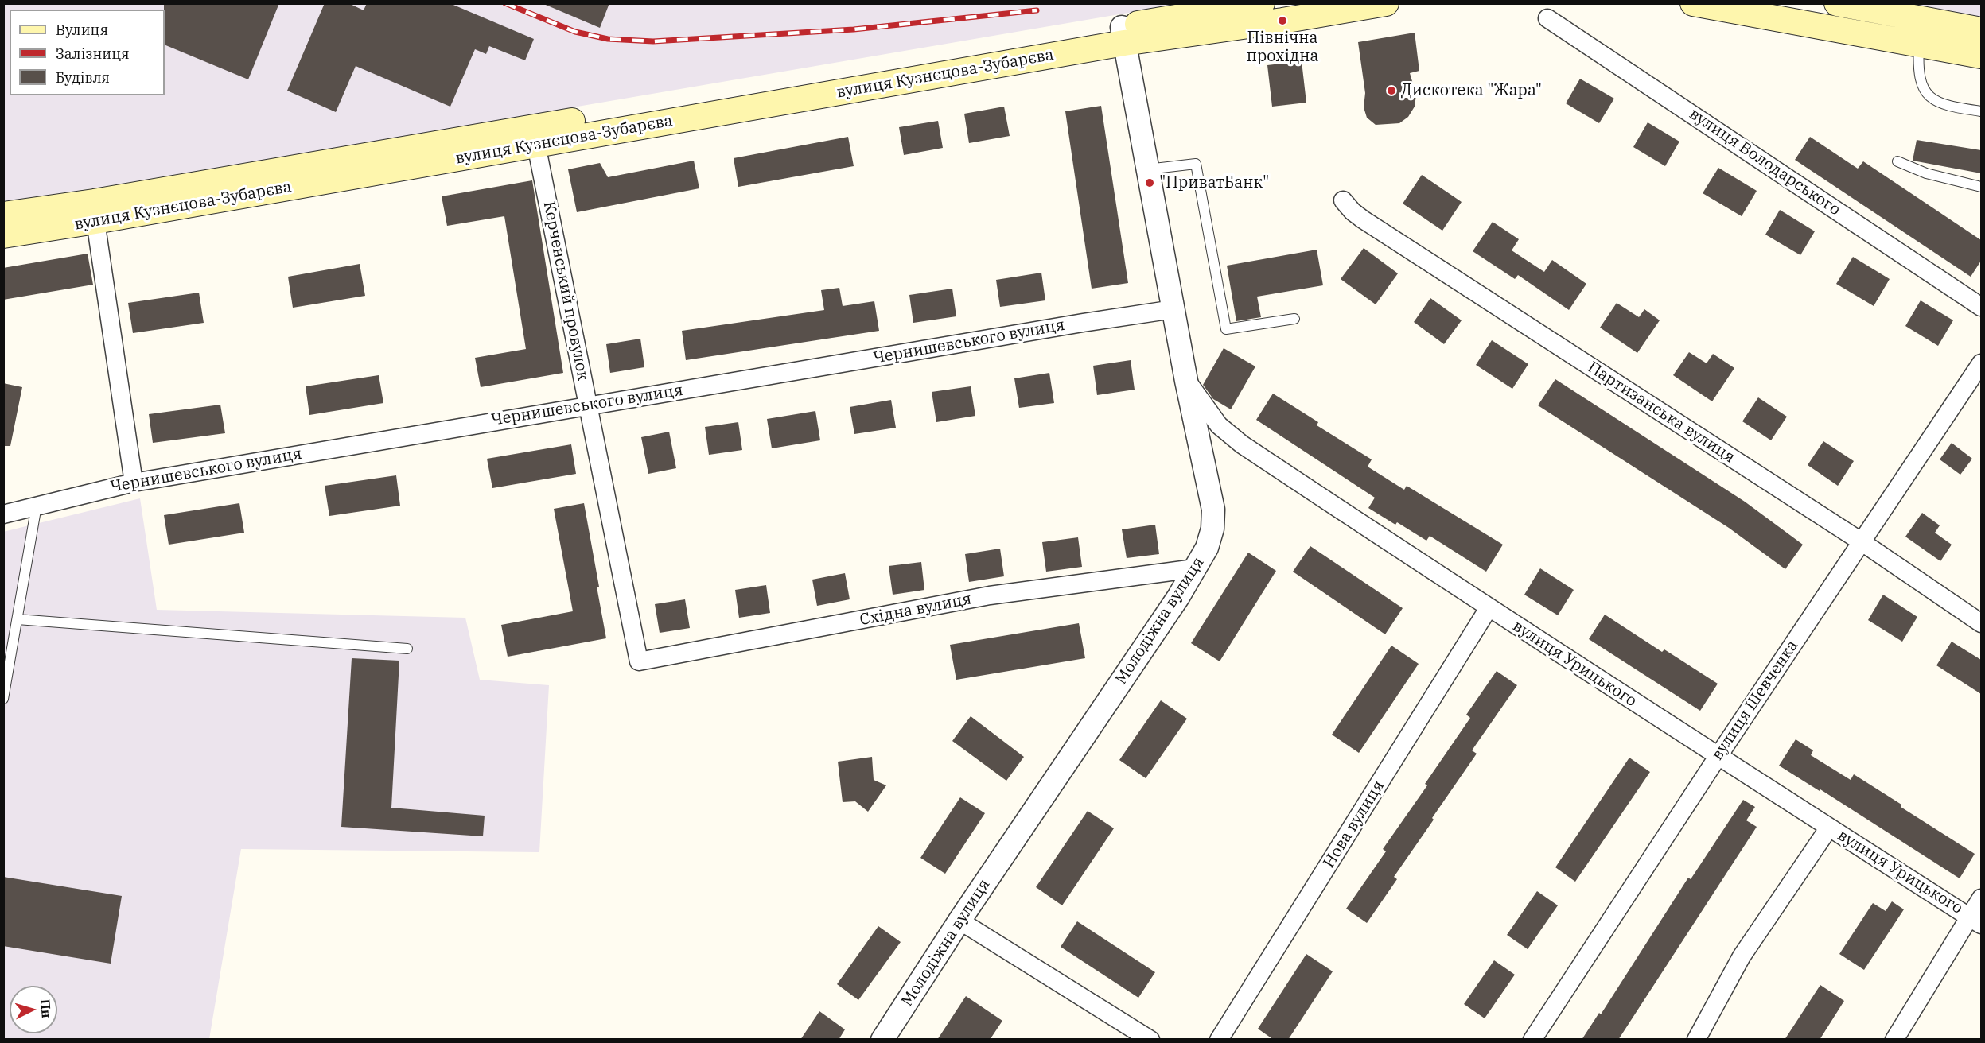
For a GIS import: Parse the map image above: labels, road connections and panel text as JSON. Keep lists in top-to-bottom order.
{
  "streets": {
    "main road": ["вулиця Кузнєцова-Зубарєва"],
    "street": [
      "вулиця Володарського",
      "Керченський провулок",
      "Чернишевського вулиця",
      "Партизанська вулиця",
      "Східна вулиця",
      "Молодіжна вулиця",
      "вулиця Урицького",
      "вулиця Шевченка",
      "Нова вулиця"
    ]
  },
  "crossings": [
    ["вулиця Кузнєцова-Зубарєва", "Керченський провулок"],
    ["вулиця Кузнєцова-Зубарєва", "Молодіжна вулиця"],
    ["Керченський провулок", "Чернишевського вулиця"],
    ["Керченський провулок", "Східна вулиця"],
    ["Чернишевського вулиця", "Молодіжна вулиця"],
    ["Партизанська вулиця", "вулиця Шевченка"],
    ["Східна вулиця", "Молодіжна вулиця"],
    ["Молодіжна вулиця", "вулиця Урицького"],
    ["вулиця Урицького", "вулиця Шевченка"],
    ["вулиця Урицького", "Нова вулиця"]
  ],
  "places": ["Північна прохідна", "Дискотека \"Жара\"", "\"ПриватБанк\""],
  "legend": ["Вулиця", "Залізниця", "Будівля"],
  "north": "right"
}
